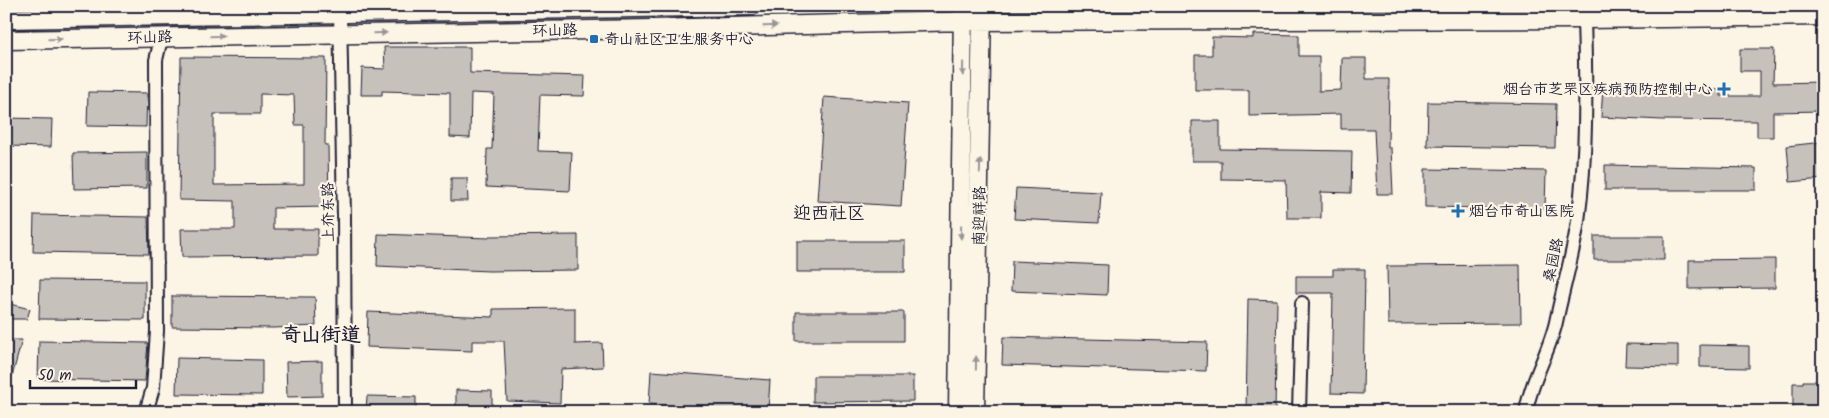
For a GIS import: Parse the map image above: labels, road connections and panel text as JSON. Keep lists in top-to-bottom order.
{
  "streets": {
    "main road": ["环山路", "南迎祥路"],
    "street": ["上夼东路", "桑园路"]
  },
  "crossings": [
    ["环山路", "上夼东路"],
    ["环山路", "南迎祥路"],
    ["环山路", "桑园路"]
  ],
  "districts": ["迎西社区", "奇山街道"],
  "places": {
    "transit": ["奇山社区卫生服务中心"],
    "health": ["烟台市芝罘区疾病预防控制中心", "烟台市奇山医院"]
  },
  "scale_bar": "50 m"
}
